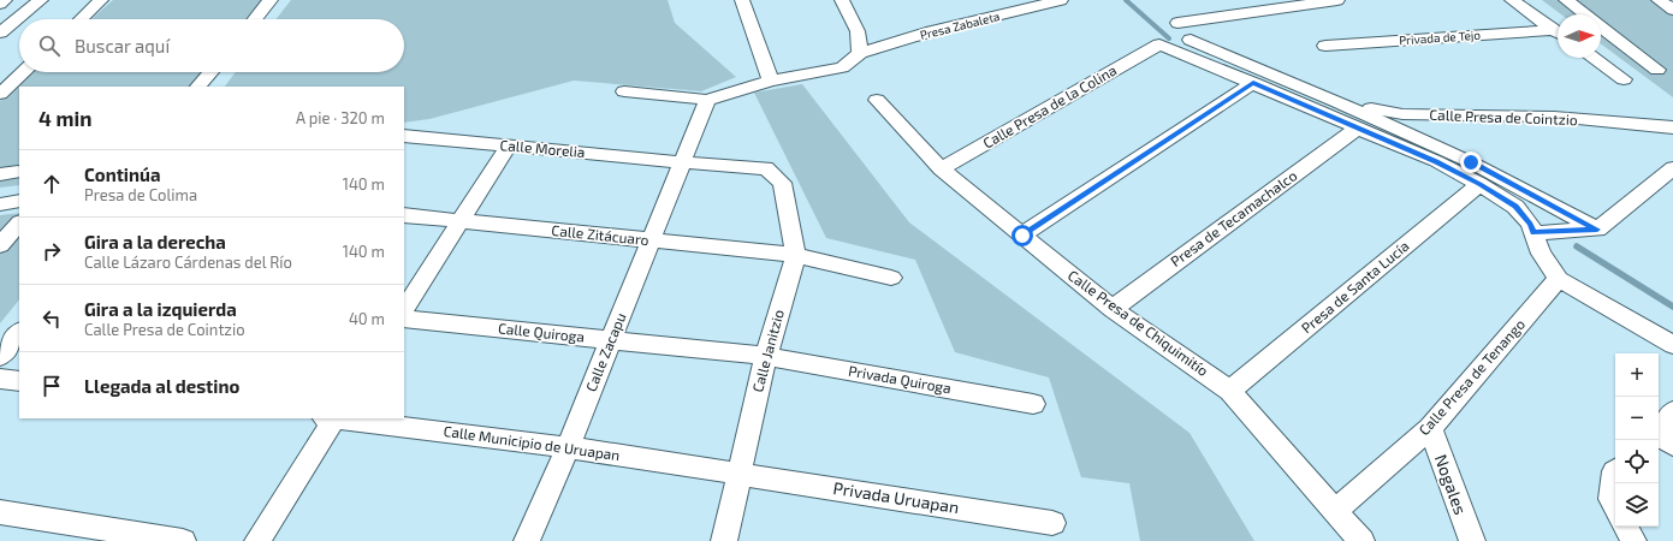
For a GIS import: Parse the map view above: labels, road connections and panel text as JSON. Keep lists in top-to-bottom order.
{
  "streets": {
    "street": [
      "Presa Zabaleta",
      "Privada de Tejo",
      "Calle Presa de la Colina",
      "Calle Presa de Cointzio",
      "Calle Morelia",
      "Presa de Tecamachalco",
      "Calle Zitácuaro",
      "Presa de Santa Lucía",
      "Calle Presa de Chiquimitío",
      "Calle Quiroga",
      "Calle Janitzio",
      "Calle Zacapu",
      "Calle Presa de Tenango",
      "Privada Quiroga",
      "Calle Municipio de Uruapan",
      "Nogales",
      "Privada Uruapan"
    ]
  },
  "crossings": [
    ["Calle Presa de la Colina", "Calle Presa de Chiquimitío"],
    ["Calle Morelia", "Calle Janitzio"],
    ["Calle Morelia", "Calle Zacapu"],
    ["Presa de Tecamachalco", "Calle Presa de Chiquimitío"],
    ["Calle Zitácuaro", "Calle Janitzio"],
    ["Calle Zitácuaro", "Calle Zacapu"],
    ["Presa de Santa Lucía", "Calle Presa de Chiquimitío"],
    ["Calle Presa de Chiquimitío", "Calle Presa de Tenango"],
    ["Calle Quiroga", "Calle Janitzio"],
    ["Calle Quiroga", "Calle Zacapu"],
    ["Calle Quiroga", "Privada Quiroga"],
    ["Calle Janitzio", "Privada Quiroga"],
    ["Calle Janitzio", "Calle Municipio de Uruapan"],
    ["Calle Janitzio", "Privada Uruapan"],
    ["Calle Zacapu", "Calle Municipio de Uruapan"],
    ["Calle Presa de Tenango", "Nogales"],
    ["Calle Municipio de Uruapan", "Privada Uruapan"]
  ],
  "north": "right",
  "page": {
    "search": "Buscar aquí",
    "heading": ["4 min", "A pie · 320 m"],
    "list": [
      ["Continúa", "Presa de Colima", "140 m"],
      ["Gira a la derecha", "Calle Lázaro Cárdenas del Río", "140 m"],
      ["Gira a la izquierda", "Calle Presa de Cointzio", "40 m"],
      "Llegada al destino"
    ],
    "map_buttons": ["+", "−"]
  }
}
